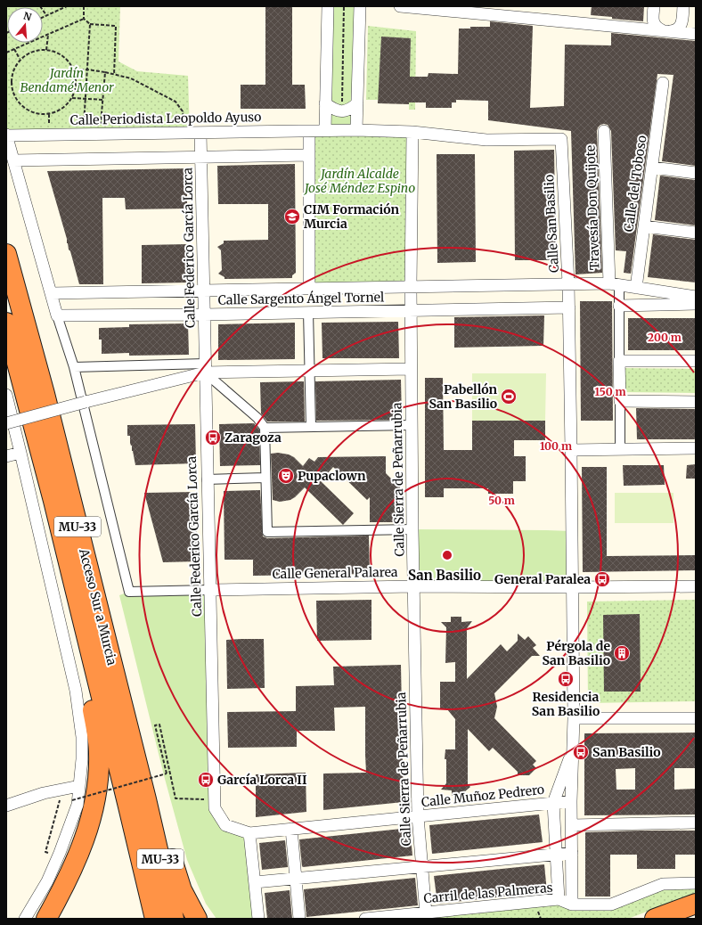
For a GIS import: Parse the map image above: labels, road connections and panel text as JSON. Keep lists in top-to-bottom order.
{
  "streets": {
    "highway": ["MU-33", "Acceso Sur a Murcia"],
    "street": [
      "Calle Periodista Leopoldo Ayuso",
      "Calle del Toboso",
      "Travesía Don Quijote",
      "Calle San Basilio",
      "Calle Federico García Lorca",
      "Calle Sargento Ángel Tornel",
      "Calle Sierra de Peñarrubia",
      "Calle General Palarea",
      "Calle Muñoz Pedrero",
      "Carril de las Palmeras"
    ]
  },
  "crossings": [
    ["Calle Periodista Leopoldo Ayuso", "Calle San Basilio"],
    ["Calle Periodista Leopoldo Ayuso", "Calle Federico García Lorca"],
    ["Calle Periodista Leopoldo Ayuso", "Calle Sierra de Peñarrubia"],
    ["Calle del Toboso", "Calle Sargento Ángel Tornel"],
    ["Travesía Don Quijote", "Calle Sargento Ángel Tornel"],
    ["Calle San Basilio", "Calle Sargento Ángel Tornel"],
    ["Calle San Basilio", "Calle General Palarea"],
    ["Calle San Basilio", "Calle Muñoz Pedrero"],
    ["Calle San Basilio", "Carril de las Palmeras"],
    ["Calle Federico García Lorca", "Calle Sargento Ángel Tornel"],
    ["Calle Federico García Lorca", "Calle General Palarea"],
    ["Calle Federico García Lorca", "Calle Muñoz Pedrero"],
    ["Calle Sargento Ángel Tornel", "Calle Sierra de Peñarrubia"],
    ["Calle Sierra de Peñarrubia", "Calle General Palarea"],
    ["Calle Sierra de Peñarrubia", "Calle Muñoz Pedrero"],
    ["Calle Sierra de Peñarrubia", "Carril de las Palmeras"]
  ],
  "districts": ["San Basilio"],
  "parks": ["Jardín Bendamé Menor", "Jardín Alcalde José Méndez Espino"],
  "places": {
    "school or university": ["CIM Formación Murcia"],
    "sports": ["Pabellón San Basilio"],
    "bus stop": [
      "Zaragoza",
      "General Paralea",
      "Residencia San Basilio",
      "San Basilio",
      "García Lorca II"
    ],
    "theatre": ["Pupaclown"],
    "building": ["Pérgola de San Basilio"]
  },
  "north": "top",
  "rings": [
    "200 m",
    "150 m",
    "100 m",
    "50 m"
  ]
}
